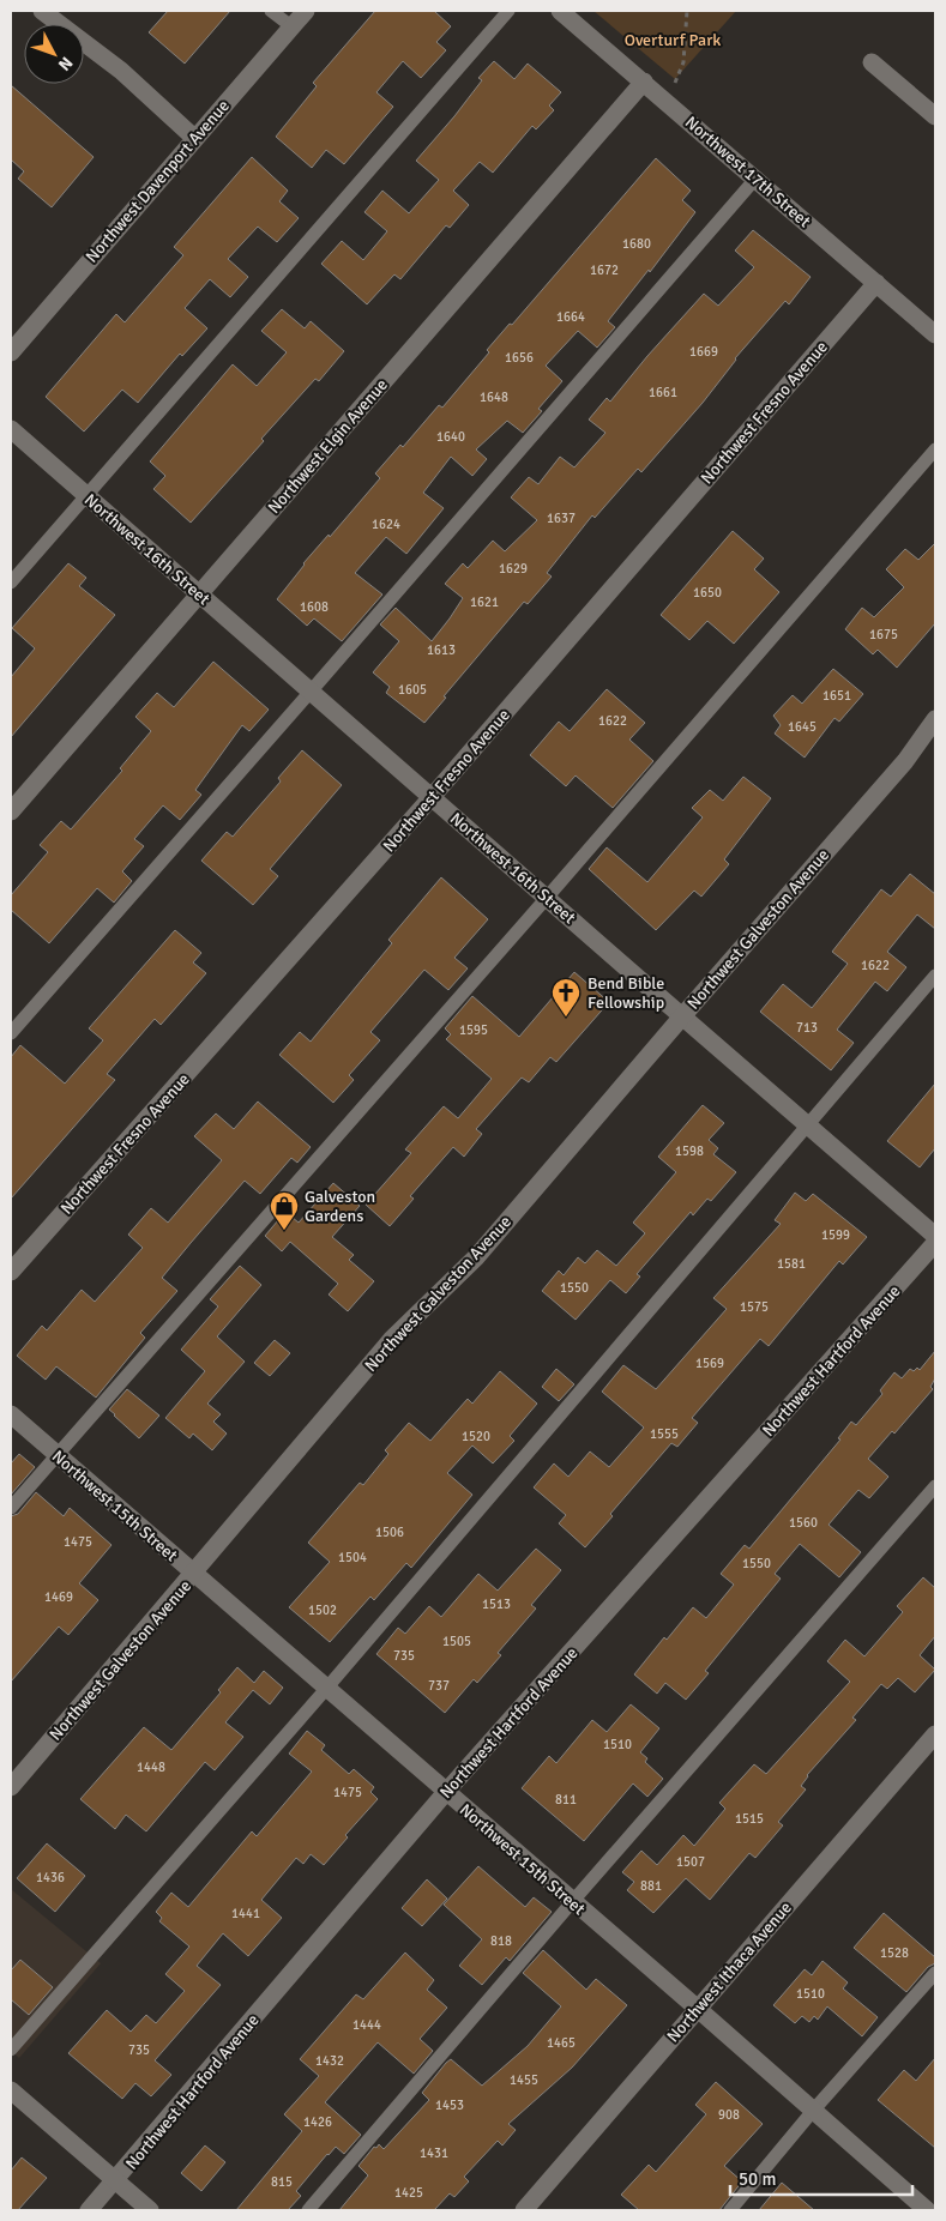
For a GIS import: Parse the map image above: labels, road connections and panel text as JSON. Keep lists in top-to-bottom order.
{
  "streets": {
    "street": [
      "Northwest 17th Street",
      "Northwest Davenport Avenue",
      "Northwest Fresno Avenue",
      "Northwest Elgin Avenue",
      "Northwest 16th Street",
      "Northwest Galveston Avenue",
      "Northwest Hartford Avenue",
      "Northwest 15th Street",
      "Northwest Ithaca Avenue"
    ]
  },
  "crossings": [
    ["Northwest 17th Street", "Northwest Fresno Avenue"],
    ["Northwest 17th Street", "Northwest Elgin Avenue"],
    ["Northwest Fresno Avenue", "Northwest 16th Street"],
    ["Northwest Elgin Avenue", "Northwest 16th Street"],
    ["Northwest 16th Street", "Northwest Galveston Avenue"],
    ["Northwest Galveston Avenue", "Northwest 15th Street"],
    ["Northwest Hartford Avenue", "Northwest 15th Street"],
    ["Northwest 15th Street", "Northwest Ithaca Avenue"]
  ],
  "parks": ["Overturf Park"],
  "places": {
    "church": ["Bend Bible Fellowship"],
    "shop": ["Galveston Gardens"]
  },
  "house_numbers": [
    "1680",
    "1672",
    "1664",
    "1669",
    "1656",
    "1661",
    "1648",
    "1640",
    "1637",
    "1624",
    "1629",
    "1650",
    "1621",
    "1608",
    "1675",
    "1613",
    "1605",
    "1651",
    "1622",
    "1645",
    "1622",
    "713",
    "1595",
    "1598",
    "1599",
    "1581",
    "1550",
    "1575",
    "1569",
    "1555",
    "1520",
    "1560",
    "1506",
    "1475",
    "1504",
    "1550",
    "1469",
    "1513",
    "1502",
    "1505",
    "735",
    "737",
    "1510",
    "1448",
    "1475",
    "811",
    "1515",
    "1507",
    "1436",
    "881",
    "1441",
    "818",
    "1528",
    "1510",
    "1444",
    "1465",
    "735",
    "1432",
    "1455",
    "1453",
    "908",
    "1426",
    "1431",
    "815",
    "1425"
  ],
  "scale_bar": "50 m",
  "north": "bottom right"
}
